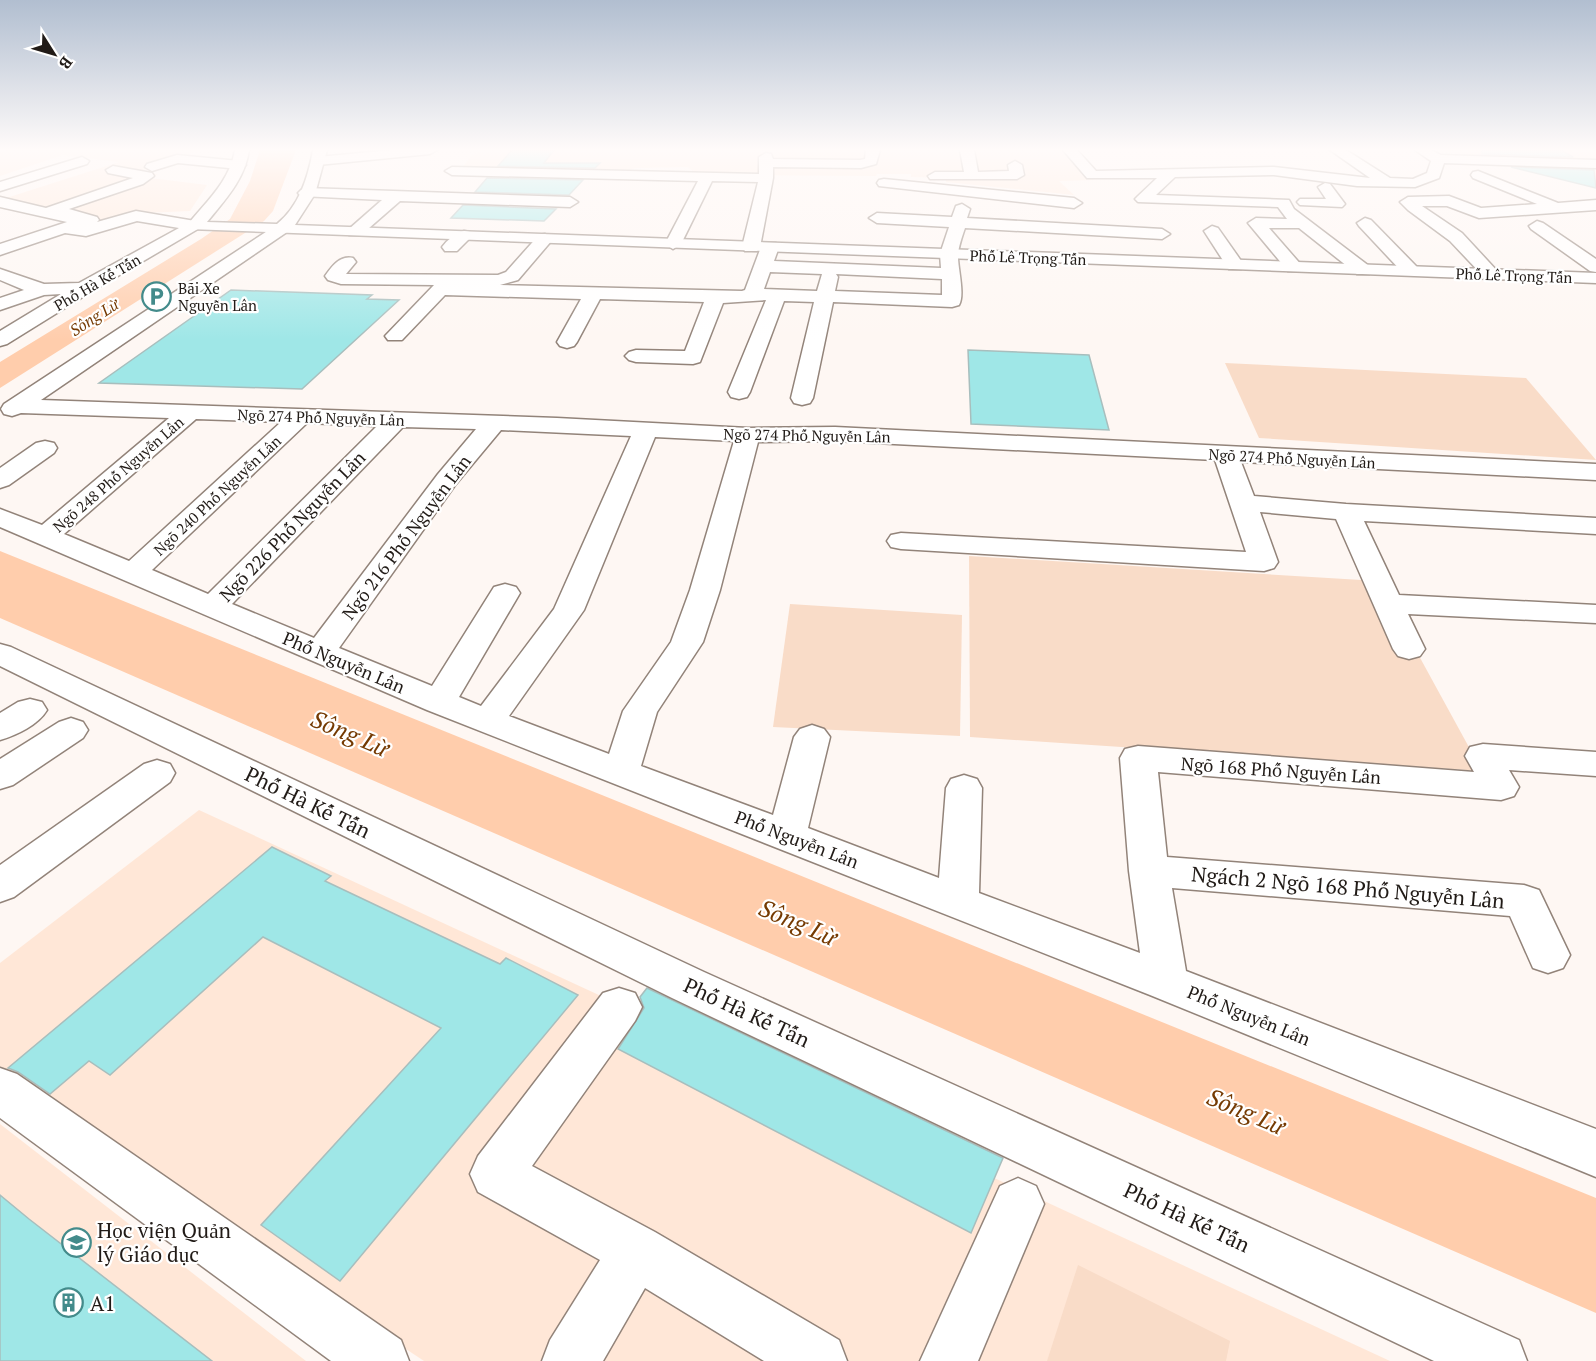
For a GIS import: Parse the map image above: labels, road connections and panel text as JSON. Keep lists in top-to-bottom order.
{
  "streets": {
    "street": [
      "Phố Lê Trọng Tấn",
      "Phố Hà Kế Tấn",
      "Ngõ 274 Phố Nguyễn Lân",
      "Ngõ 248 Phố Nguyễn Lân",
      "Ngõ 240 Phố Nguyễn Lân",
      "Ngõ 226 Phố Nguyễn Lân",
      "Ngõ 216 Phố Nguyễn Lân",
      "Phố Nguyễn Lân",
      "Ngõ 168 Phố Nguyễn Lân",
      "Ngách 2 Ngõ 168 Phố Nguyễn Lân"
    ]
  },
  "crossings": [
    ["Phố Lê Trọng Tấn", "Phố Hà Kế Tấn"],
    ["Ngõ 274 Phố Nguyễn Lân", "Ngõ 248 Phố Nguyễn Lân"],
    ["Ngõ 274 Phố Nguyễn Lân", "Ngõ 240 Phố Nguyễn Lân"],
    ["Ngõ 274 Phố Nguyễn Lân", "Ngõ 226 Phố Nguyễn Lân"],
    ["Ngõ 274 Phố Nguyễn Lân", "Ngõ 216 Phố Nguyễn Lân"],
    ["Ngõ 248 Phố Nguyễn Lân", "Phố Nguyễn Lân"],
    ["Ngõ 240 Phố Nguyễn Lân", "Phố Nguyễn Lân"],
    ["Ngõ 226 Phố Nguyễn Lân", "Phố Nguyễn Lân"],
    ["Ngõ 216 Phố Nguyễn Lân", "Phố Nguyễn Lân"],
    ["Phố Nguyễn Lân", "Ngõ 168 Phố Nguyễn Lân"],
    ["Ngõ 168 Phố Nguyễn Lân", "Ngách 2 Ngõ 168 Phố Nguyễn Lân"]
  ],
  "water": ["Sông Lừ"],
  "places": {
    "parking": ["Bãi Xe Nguyễn Lân"],
    "school or university": ["Học viện Quản lý Giáo dục"],
    "building": ["A1"]
  },
  "north": "bottom right"
}
